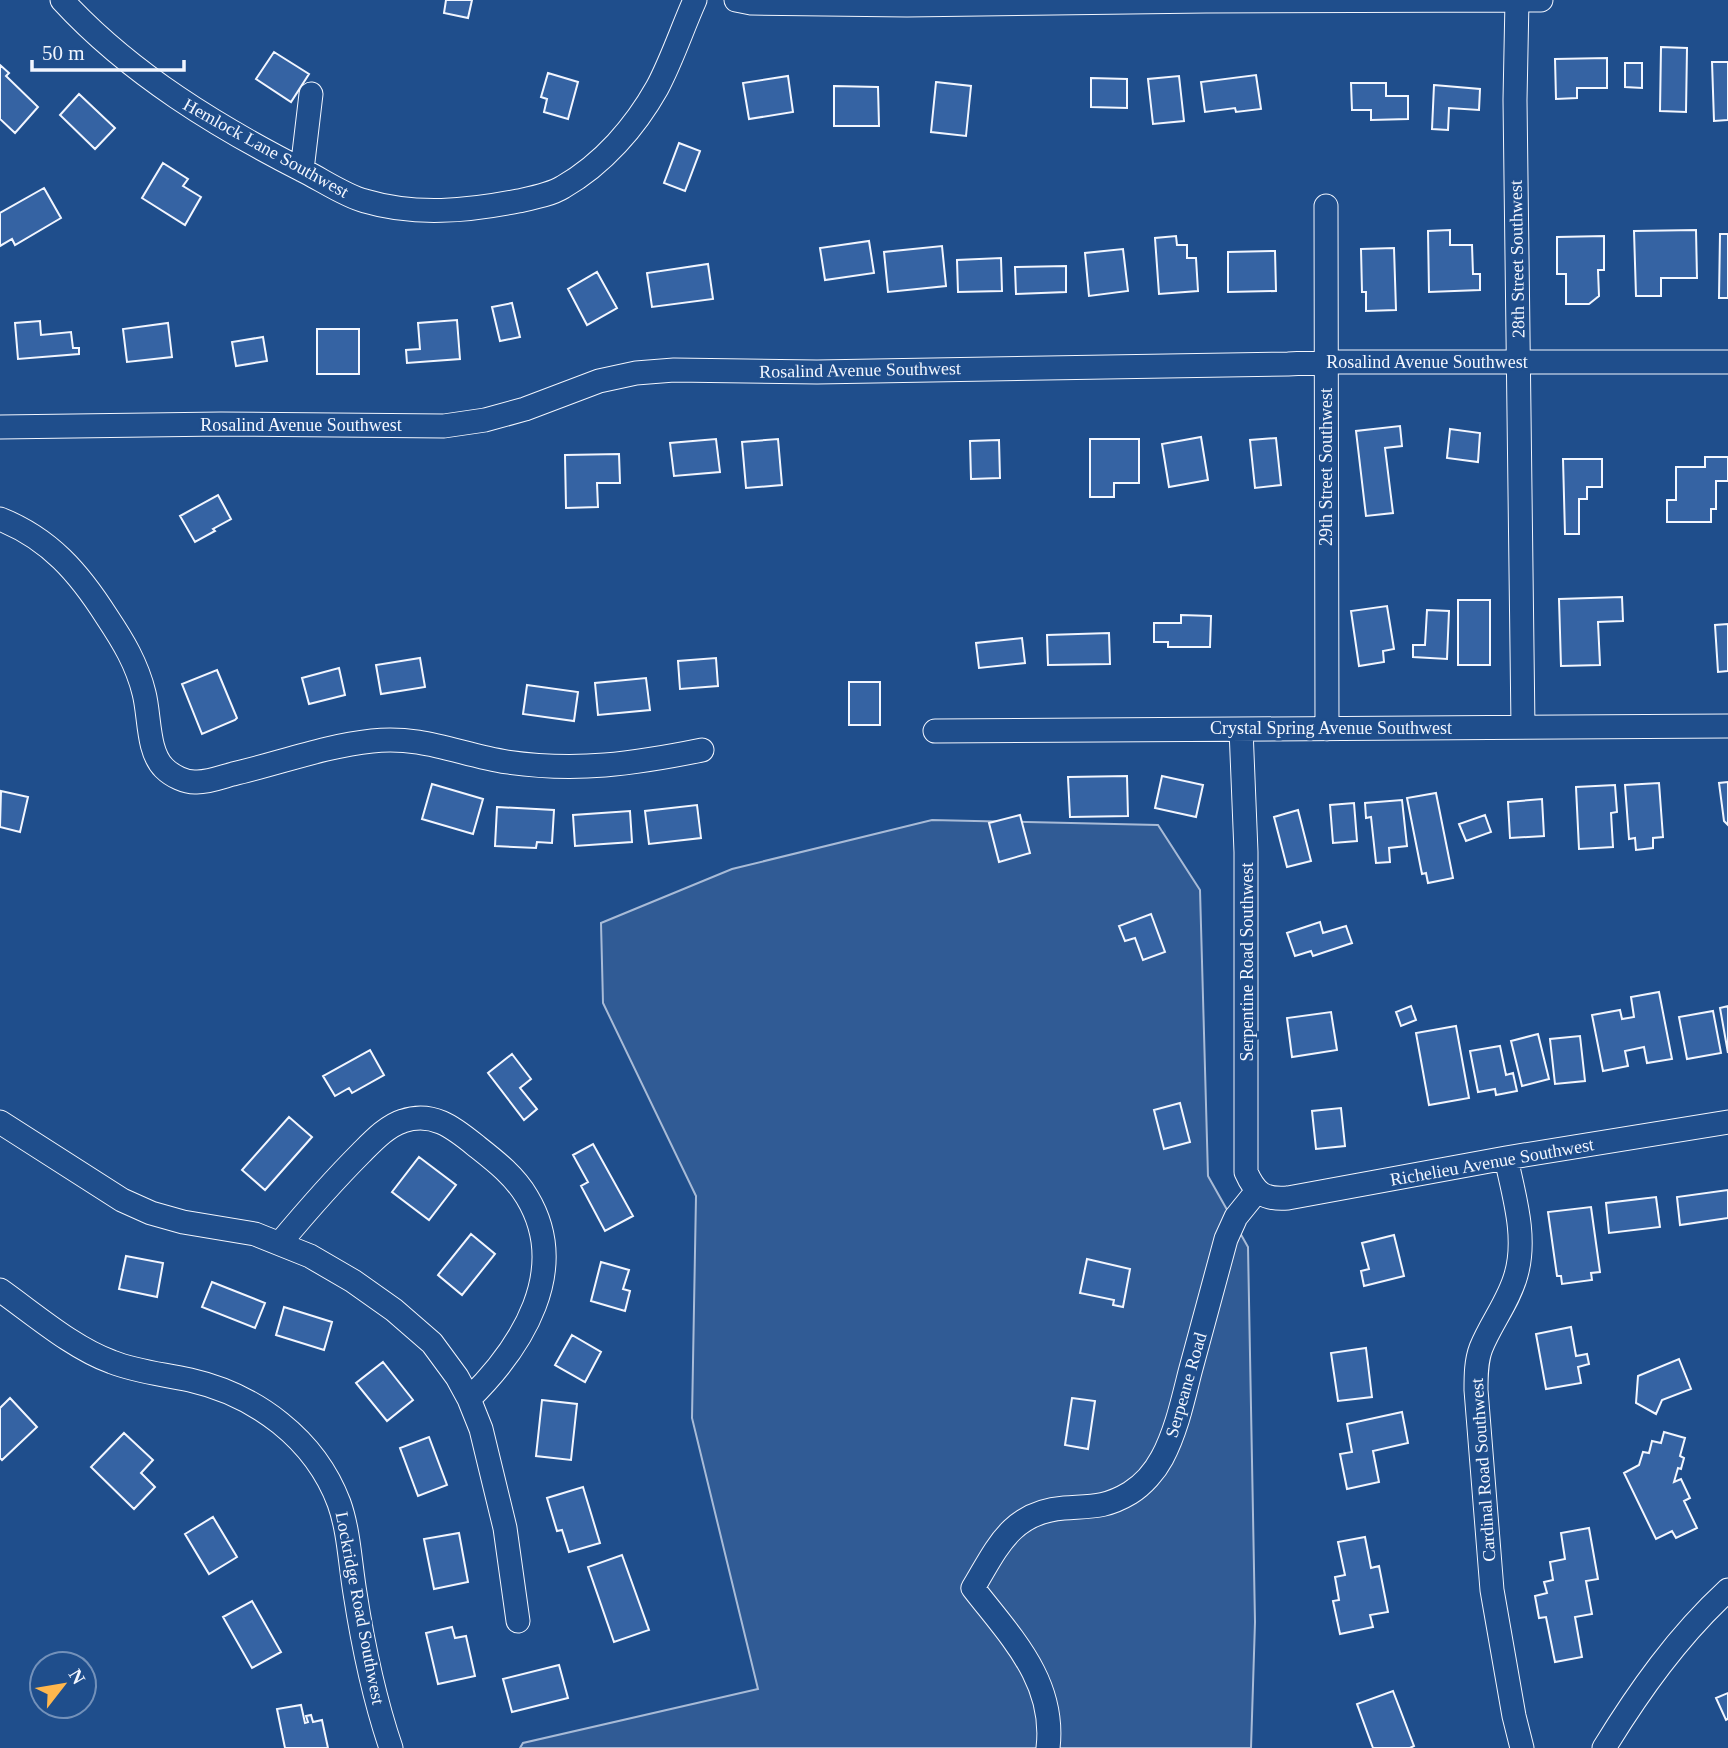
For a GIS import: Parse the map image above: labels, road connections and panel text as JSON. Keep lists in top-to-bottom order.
{
  "streets": {
    "street": [
      "Hemlock Lane Southwest",
      "28th Street Southwest",
      "Rosalind Avenue Southwest",
      "29th Street Southwest",
      "Crystal Spring Avenue Southwest",
      "Serpentine Road Southwest",
      "Richelieu Avenue Southwest",
      "Serpeane Road",
      "Cardinal Road Southwest",
      "Lockridge Road Southwest"
    ]
  },
  "crossings": [
    ["28th Street Southwest", "Rosalind Avenue Southwest"],
    ["28th Street Southwest", "Crystal Spring Avenue Southwest"],
    ["Rosalind Avenue Southwest", "29th Street Southwest"],
    ["29th Street Southwest", "Crystal Spring Avenue Southwest"],
    ["Crystal Spring Avenue Southwest", "Serpentine Road Southwest"],
    ["Serpentine Road Southwest", "Richelieu Avenue Southwest"],
    ["Serpentine Road Southwest", "Serpeane Road"],
    ["Richelieu Avenue Southwest", "Serpeane Road"],
    ["Richelieu Avenue Southwest", "Cardinal Road Southwest"]
  ],
  "scale_bar": "50 m",
  "north": "top right"
}
